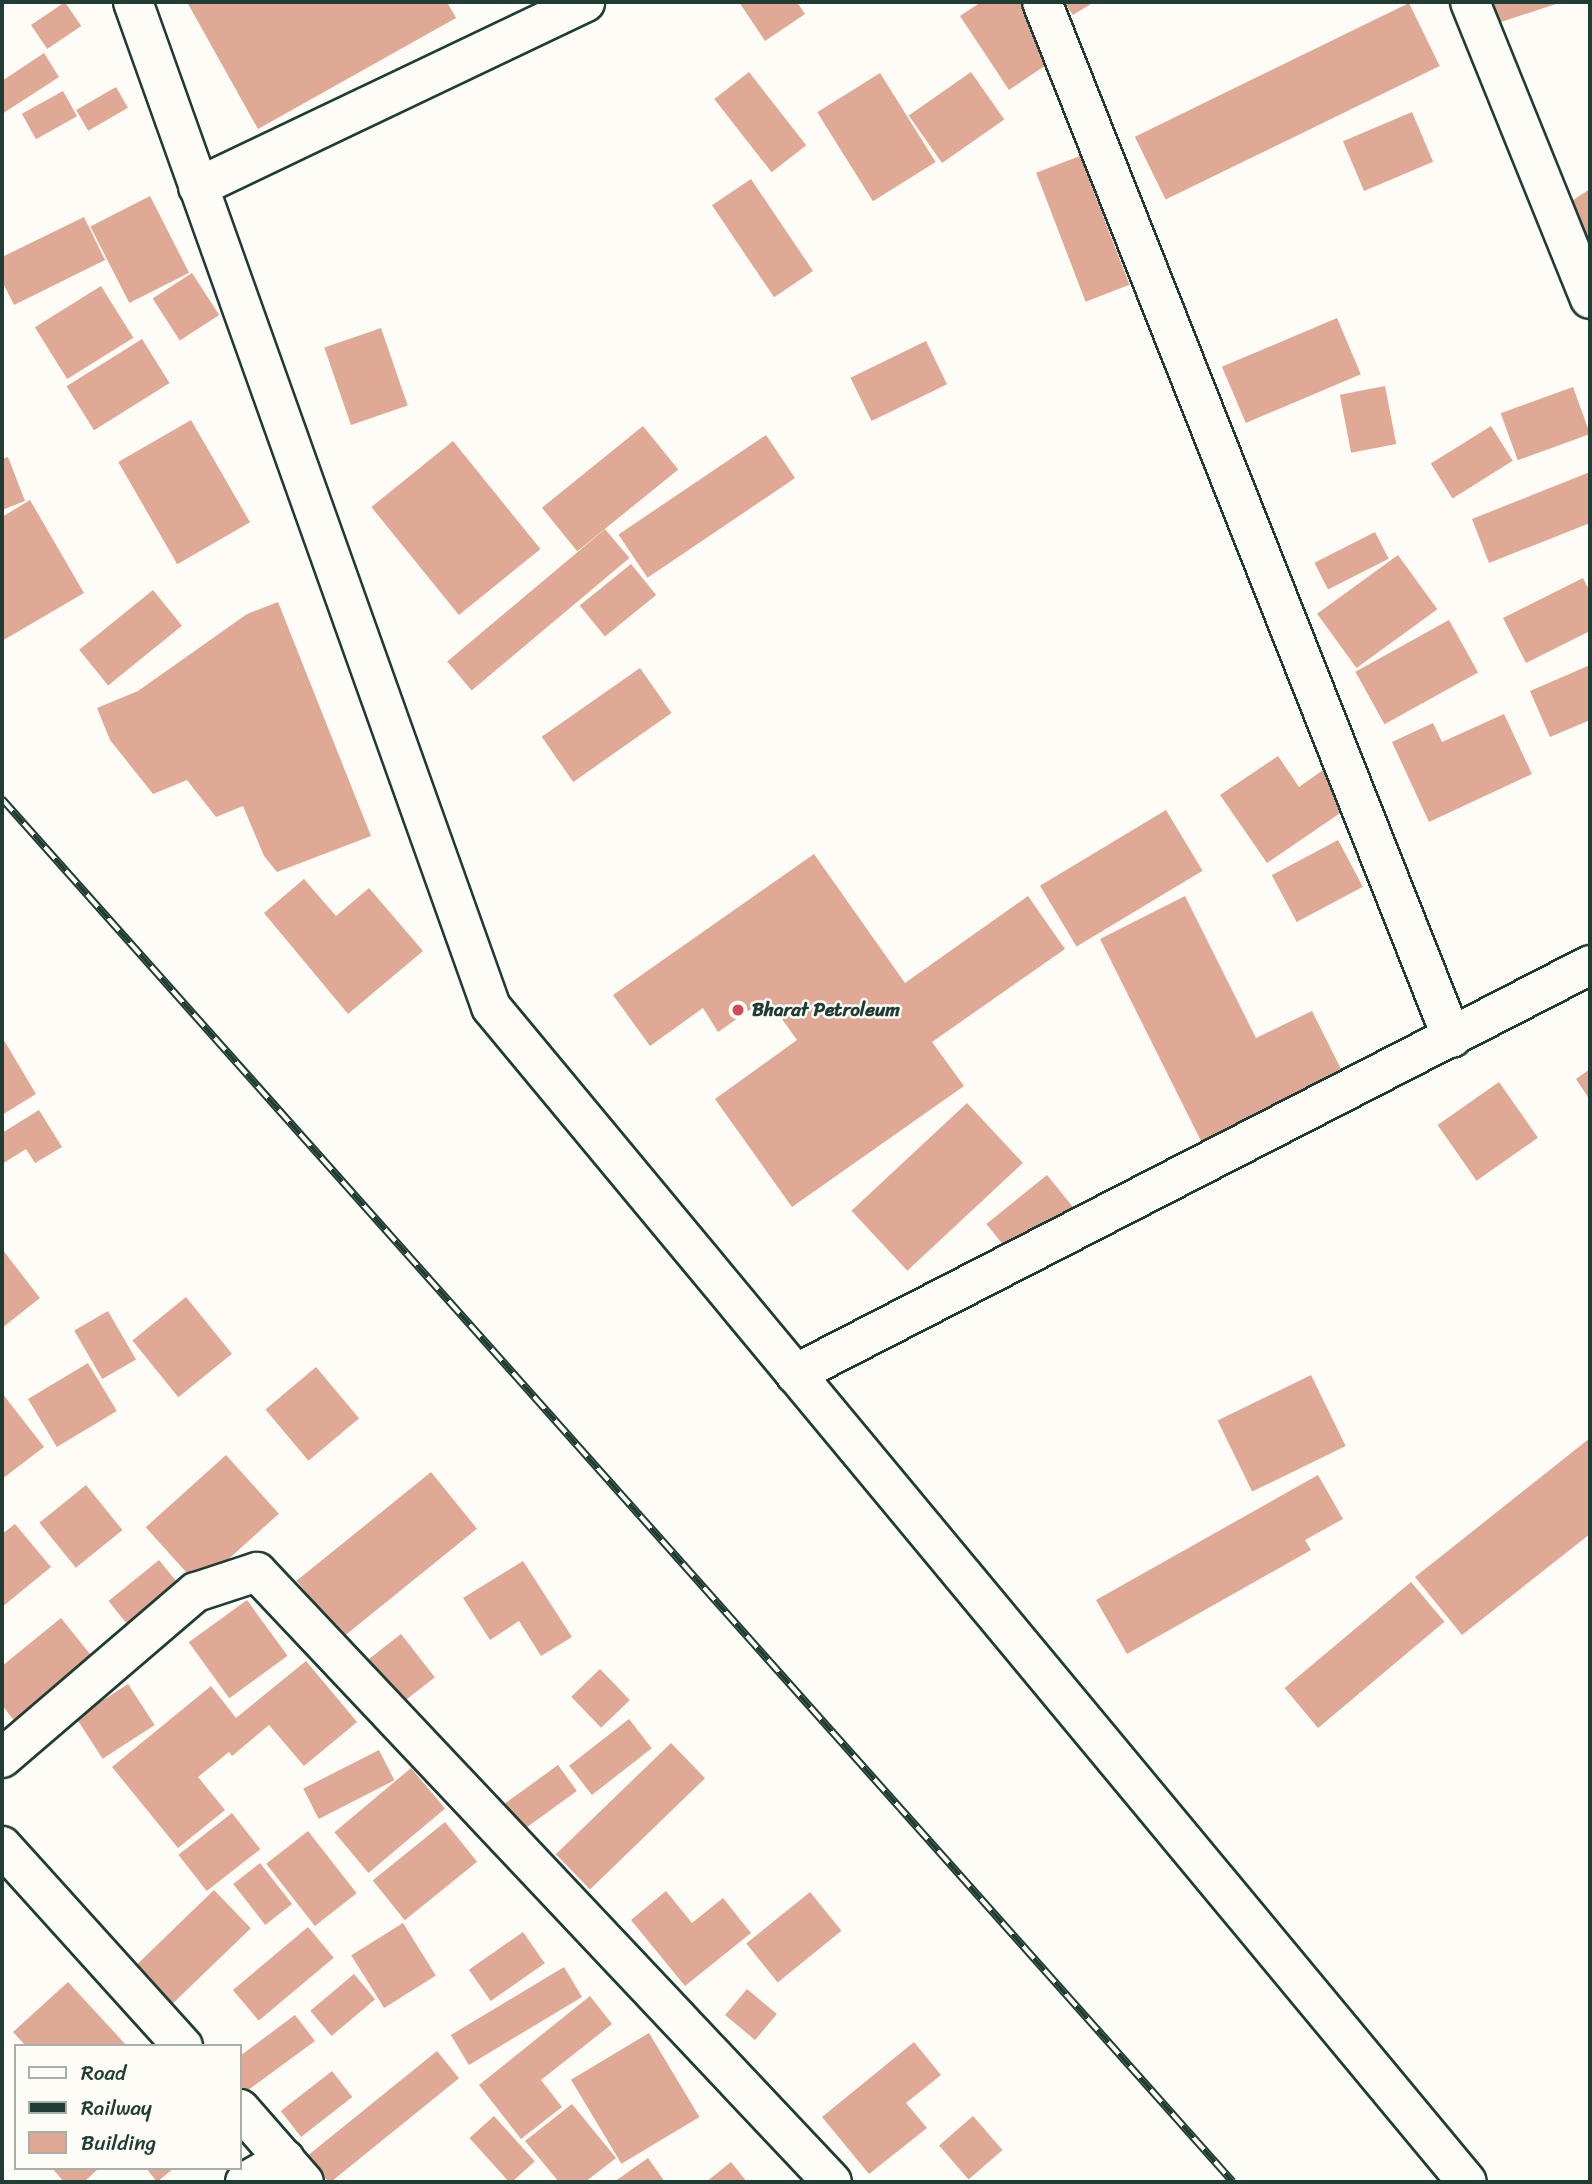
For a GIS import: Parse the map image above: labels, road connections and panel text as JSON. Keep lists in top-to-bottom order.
{
  "places": ["Bharat Petroleum"],
  "legend": ["Road", "Railway", "Building"]
}
